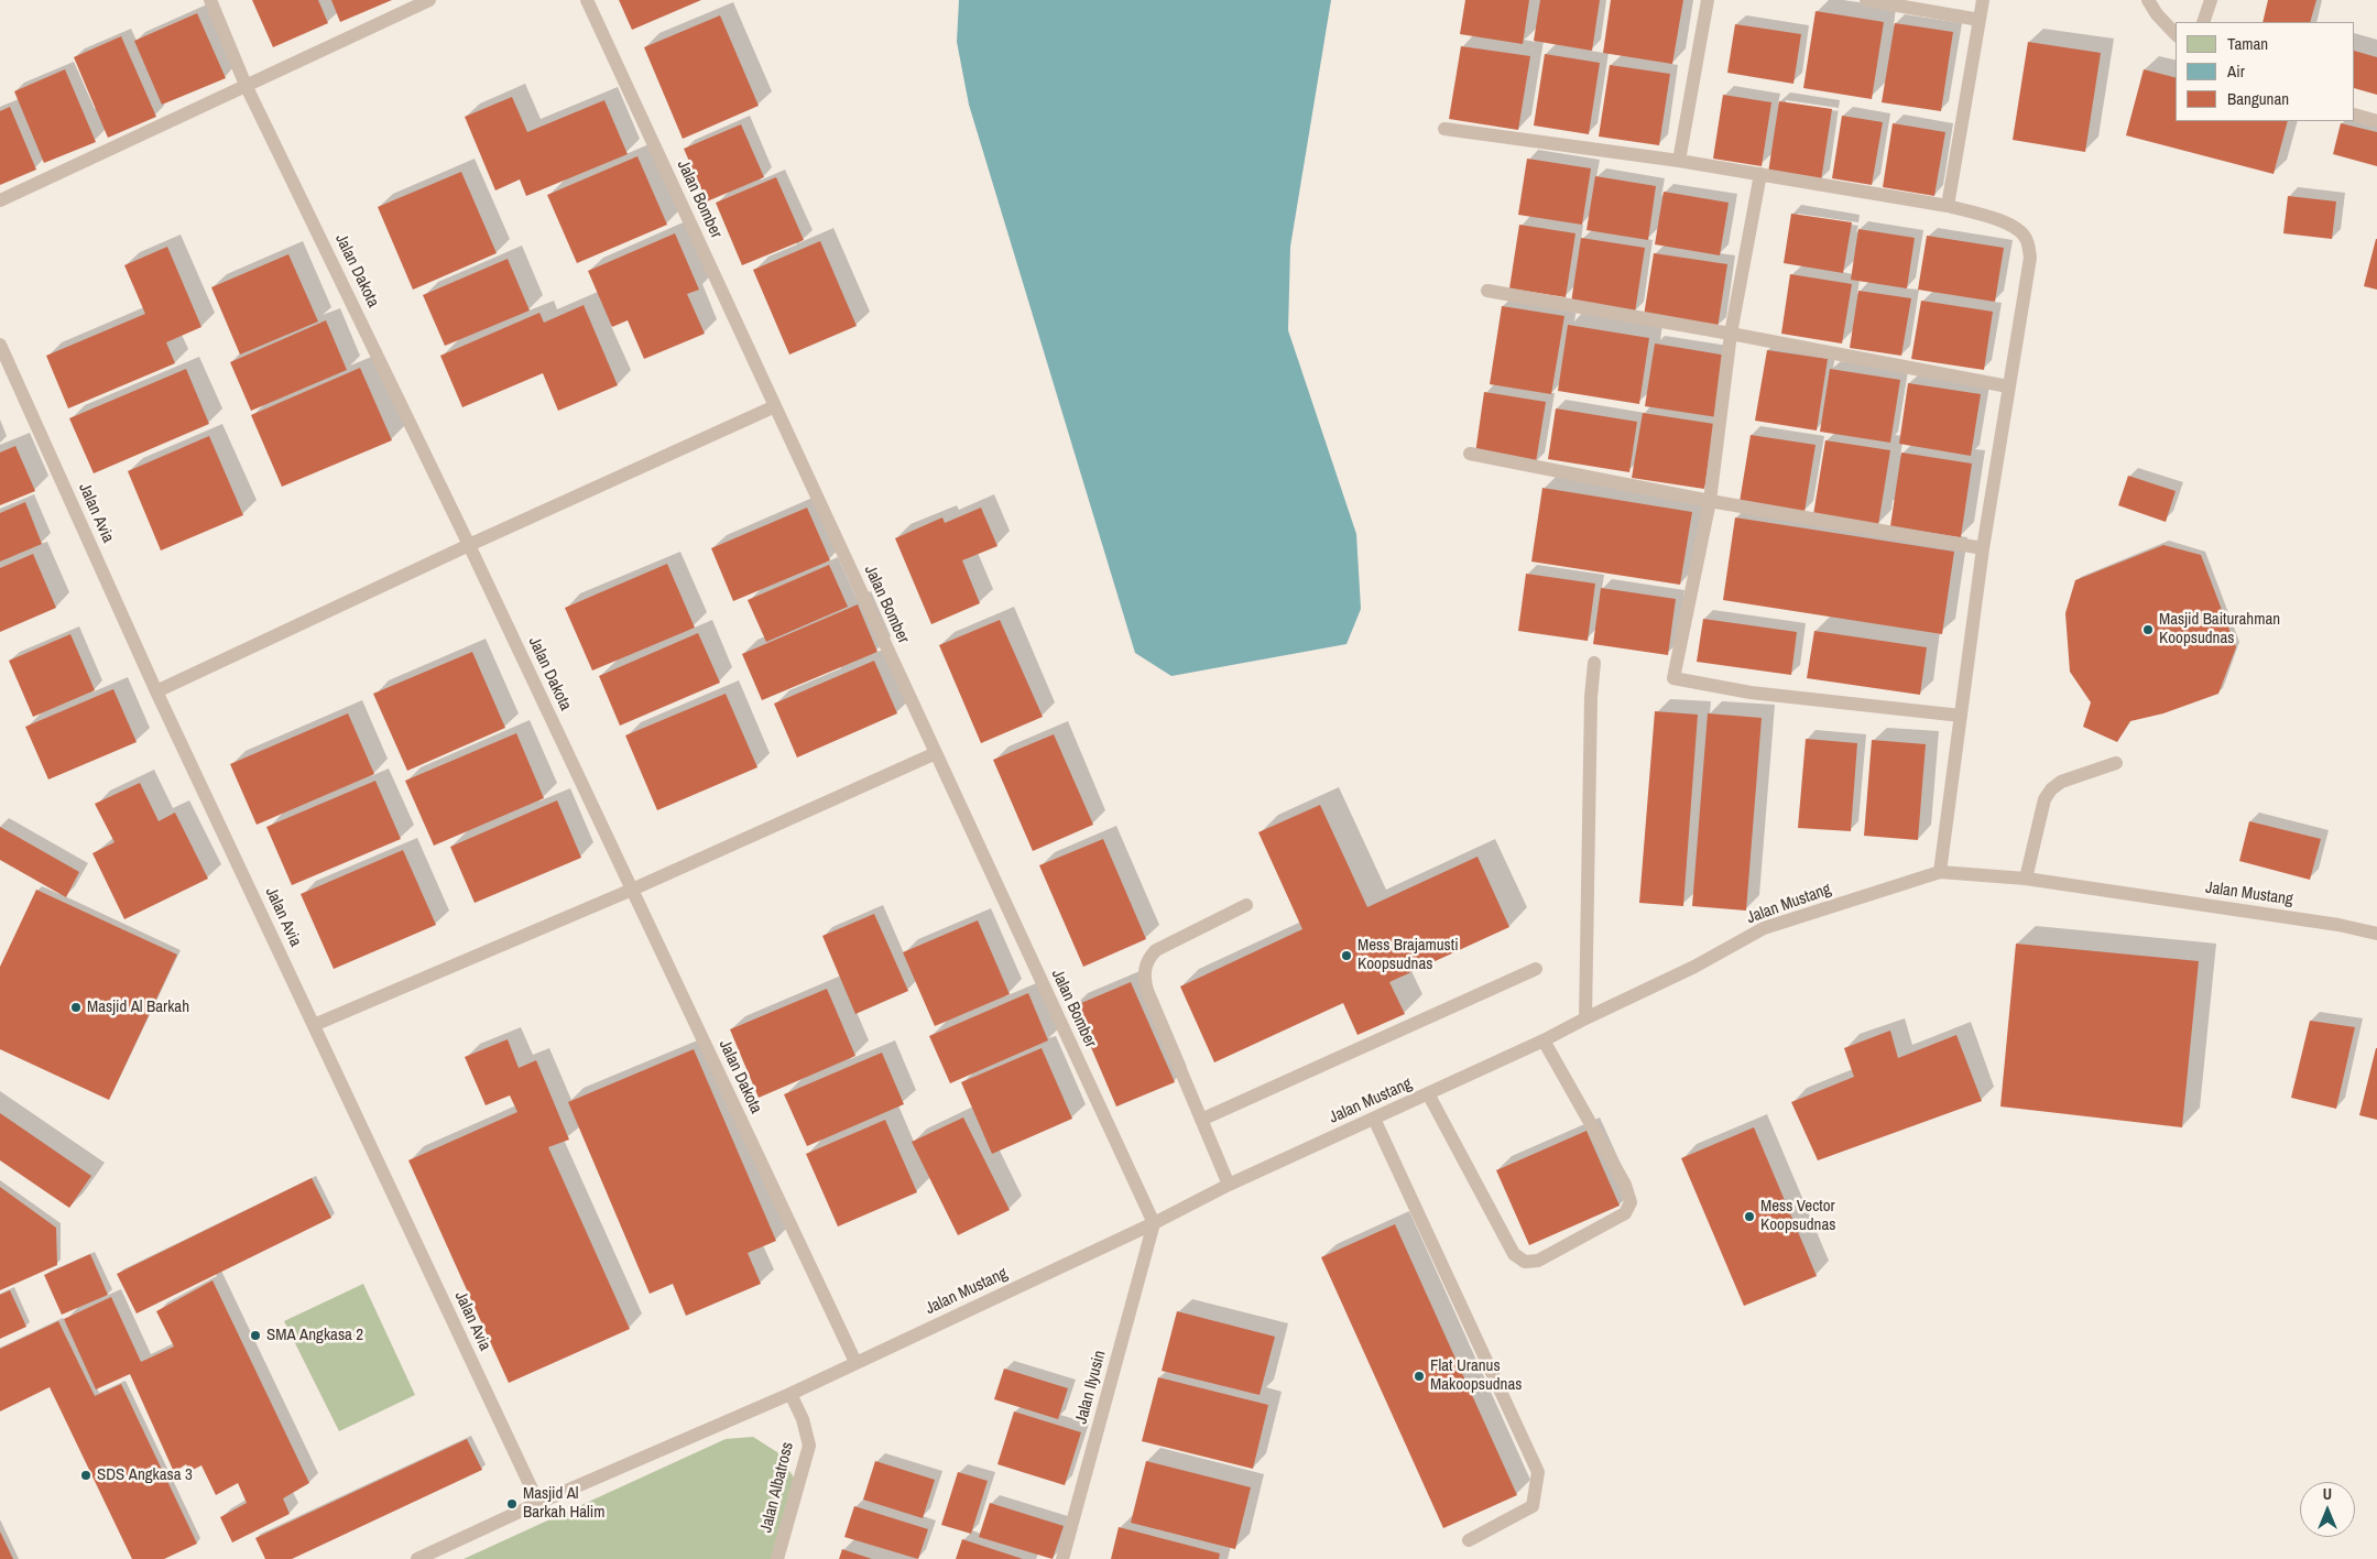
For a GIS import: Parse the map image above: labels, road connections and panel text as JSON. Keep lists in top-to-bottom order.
{
  "streets": {
    "lane": [
      "Jalan Bomber",
      "Jalan Dakota",
      "Jalan Avia",
      "Jalan Mustang",
      "Jalan Ilyusin",
      "Jalan Albatross"
    ]
  },
  "crossings": [
    ["Jalan Bomber", "Jalan Mustang"],
    ["Jalan Bomber", "Jalan Ilyusin"],
    ["Jalan Dakota", "Jalan Mustang"],
    ["Jalan Avia", "Jalan Mustang"],
    ["Jalan Mustang", "Jalan Ilyusin"],
    ["Jalan Mustang", "Jalan Albatross"]
  ],
  "places": [
    "Masjid Baiturahman Koopsudnas",
    "Mess Brajamusti Koopsudnas",
    "Masjid Al Barkah",
    "Mess Vector Koopsudnas",
    "SMA Angkasa 2",
    "Flat Uranus Makoopsudnas",
    "SDS Angkasa 3",
    "Masjid Al Barkah Halim"
  ],
  "legend": ["Taman", "Air", "Bangunan"],
  "north": "top"
}
